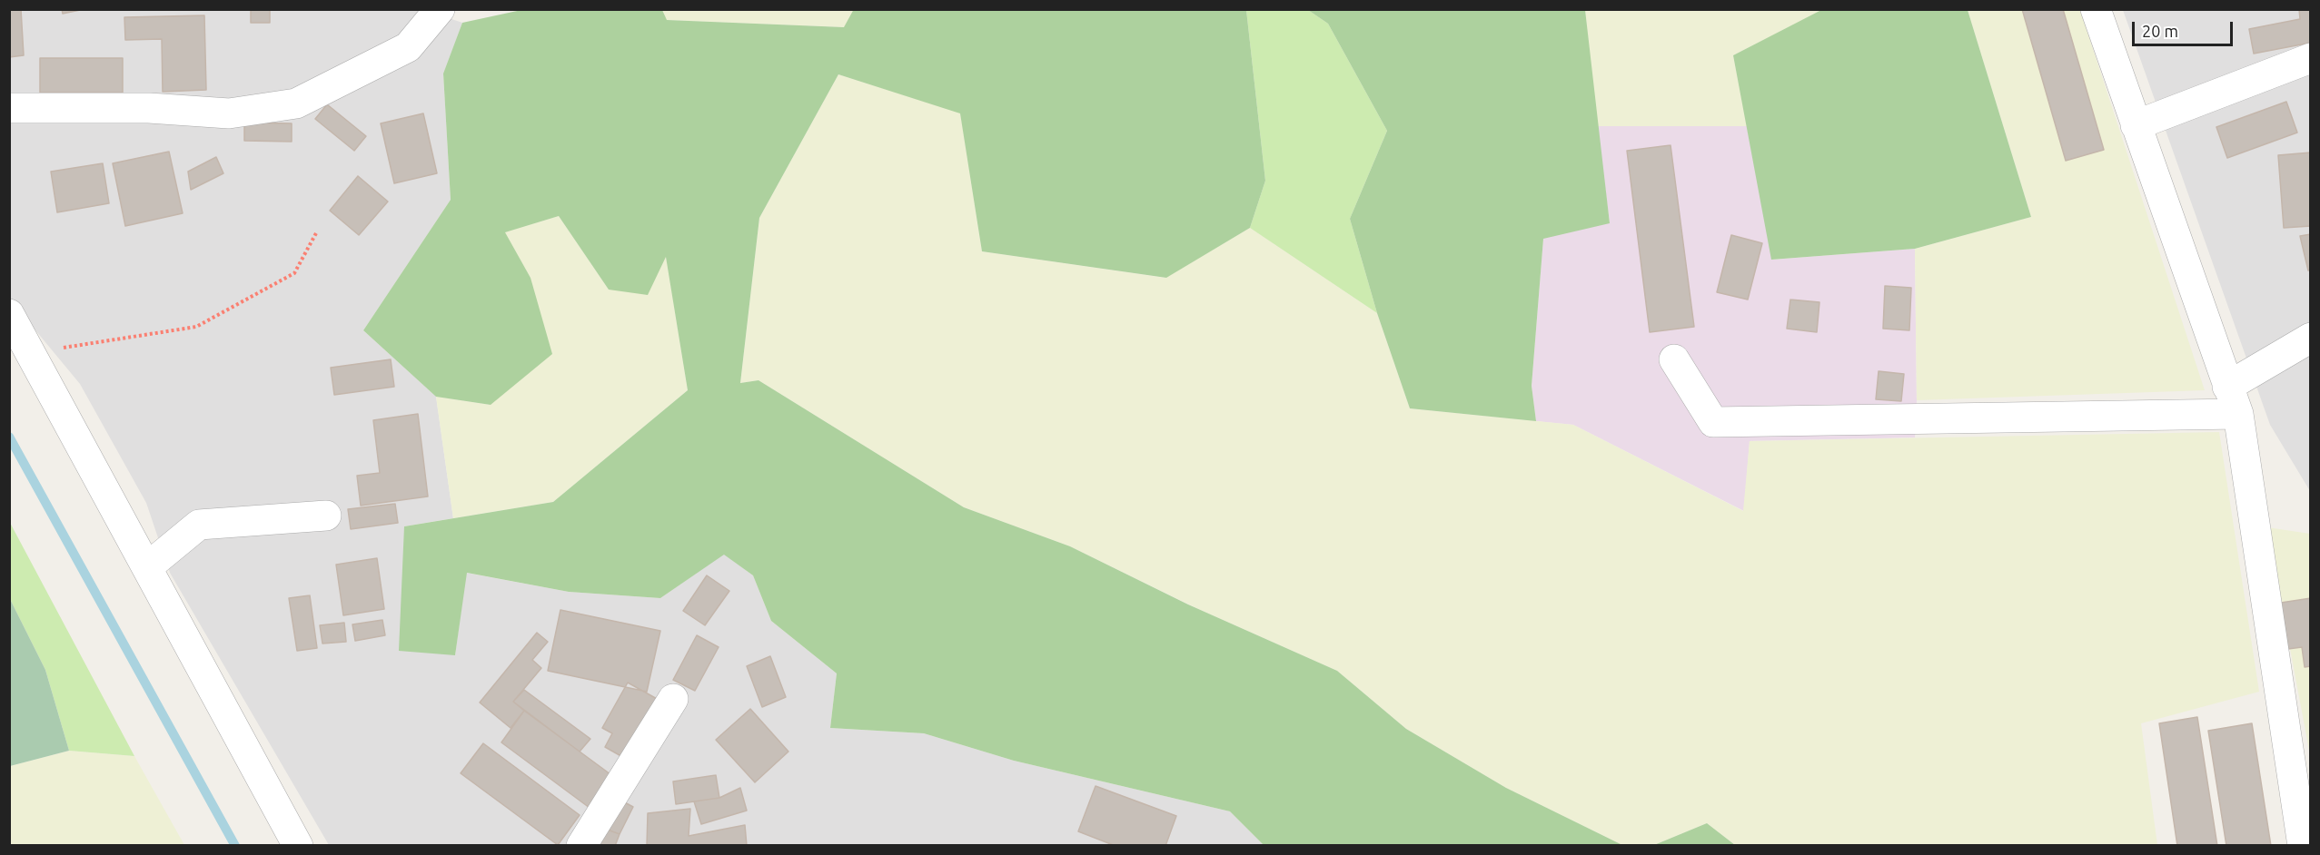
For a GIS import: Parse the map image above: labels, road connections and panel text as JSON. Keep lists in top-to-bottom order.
{
  "scale_bar": "20 m"
}
